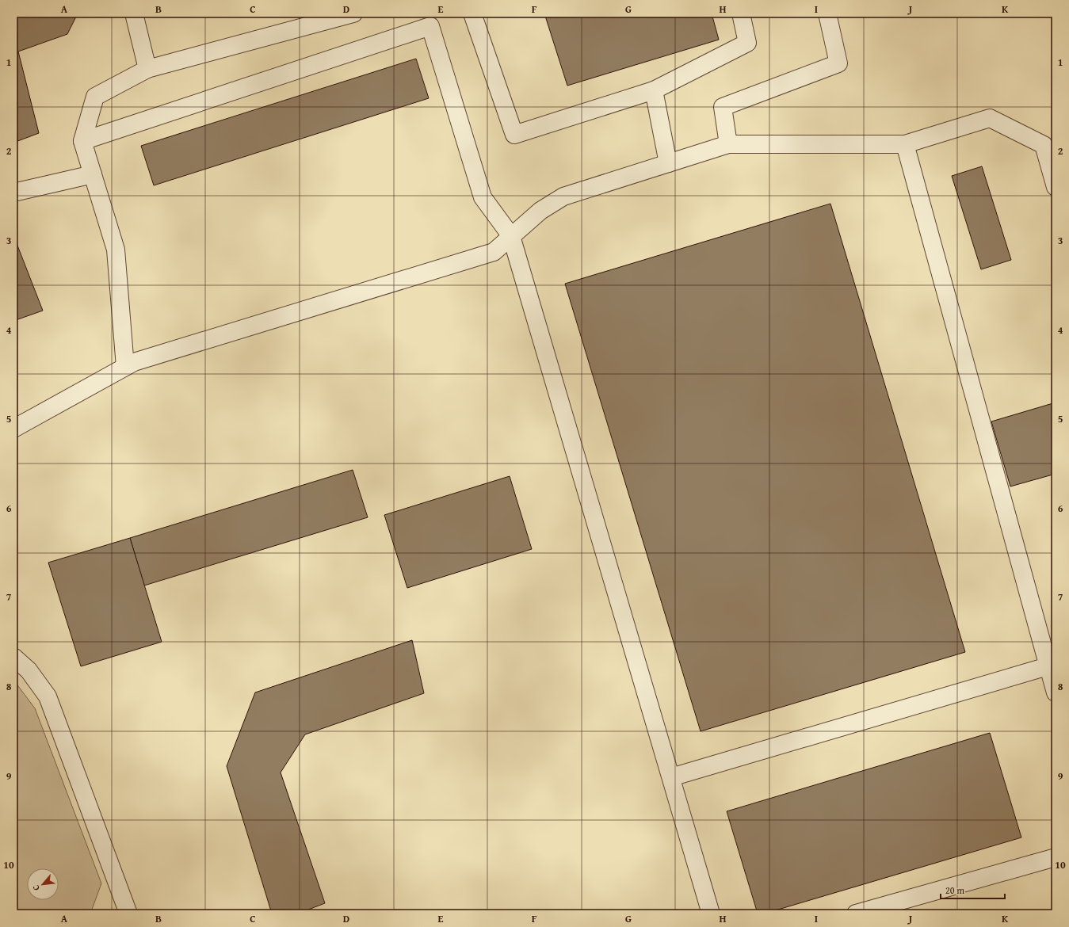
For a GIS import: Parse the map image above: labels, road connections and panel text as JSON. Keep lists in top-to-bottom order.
{
  "scale_bar": "20 m",
  "north": "bottom left",
  "grid": {
    "columns": [
      "A",
      "B",
      "C",
      "D",
      "E",
      "F",
      "G",
      "H",
      "I",
      "J",
      "K"
    ],
    "rows": [
      "1",
      "2",
      "3",
      "4",
      "5",
      "6",
      "7",
      "8",
      "9",
      "10"
    ]
  }
}
